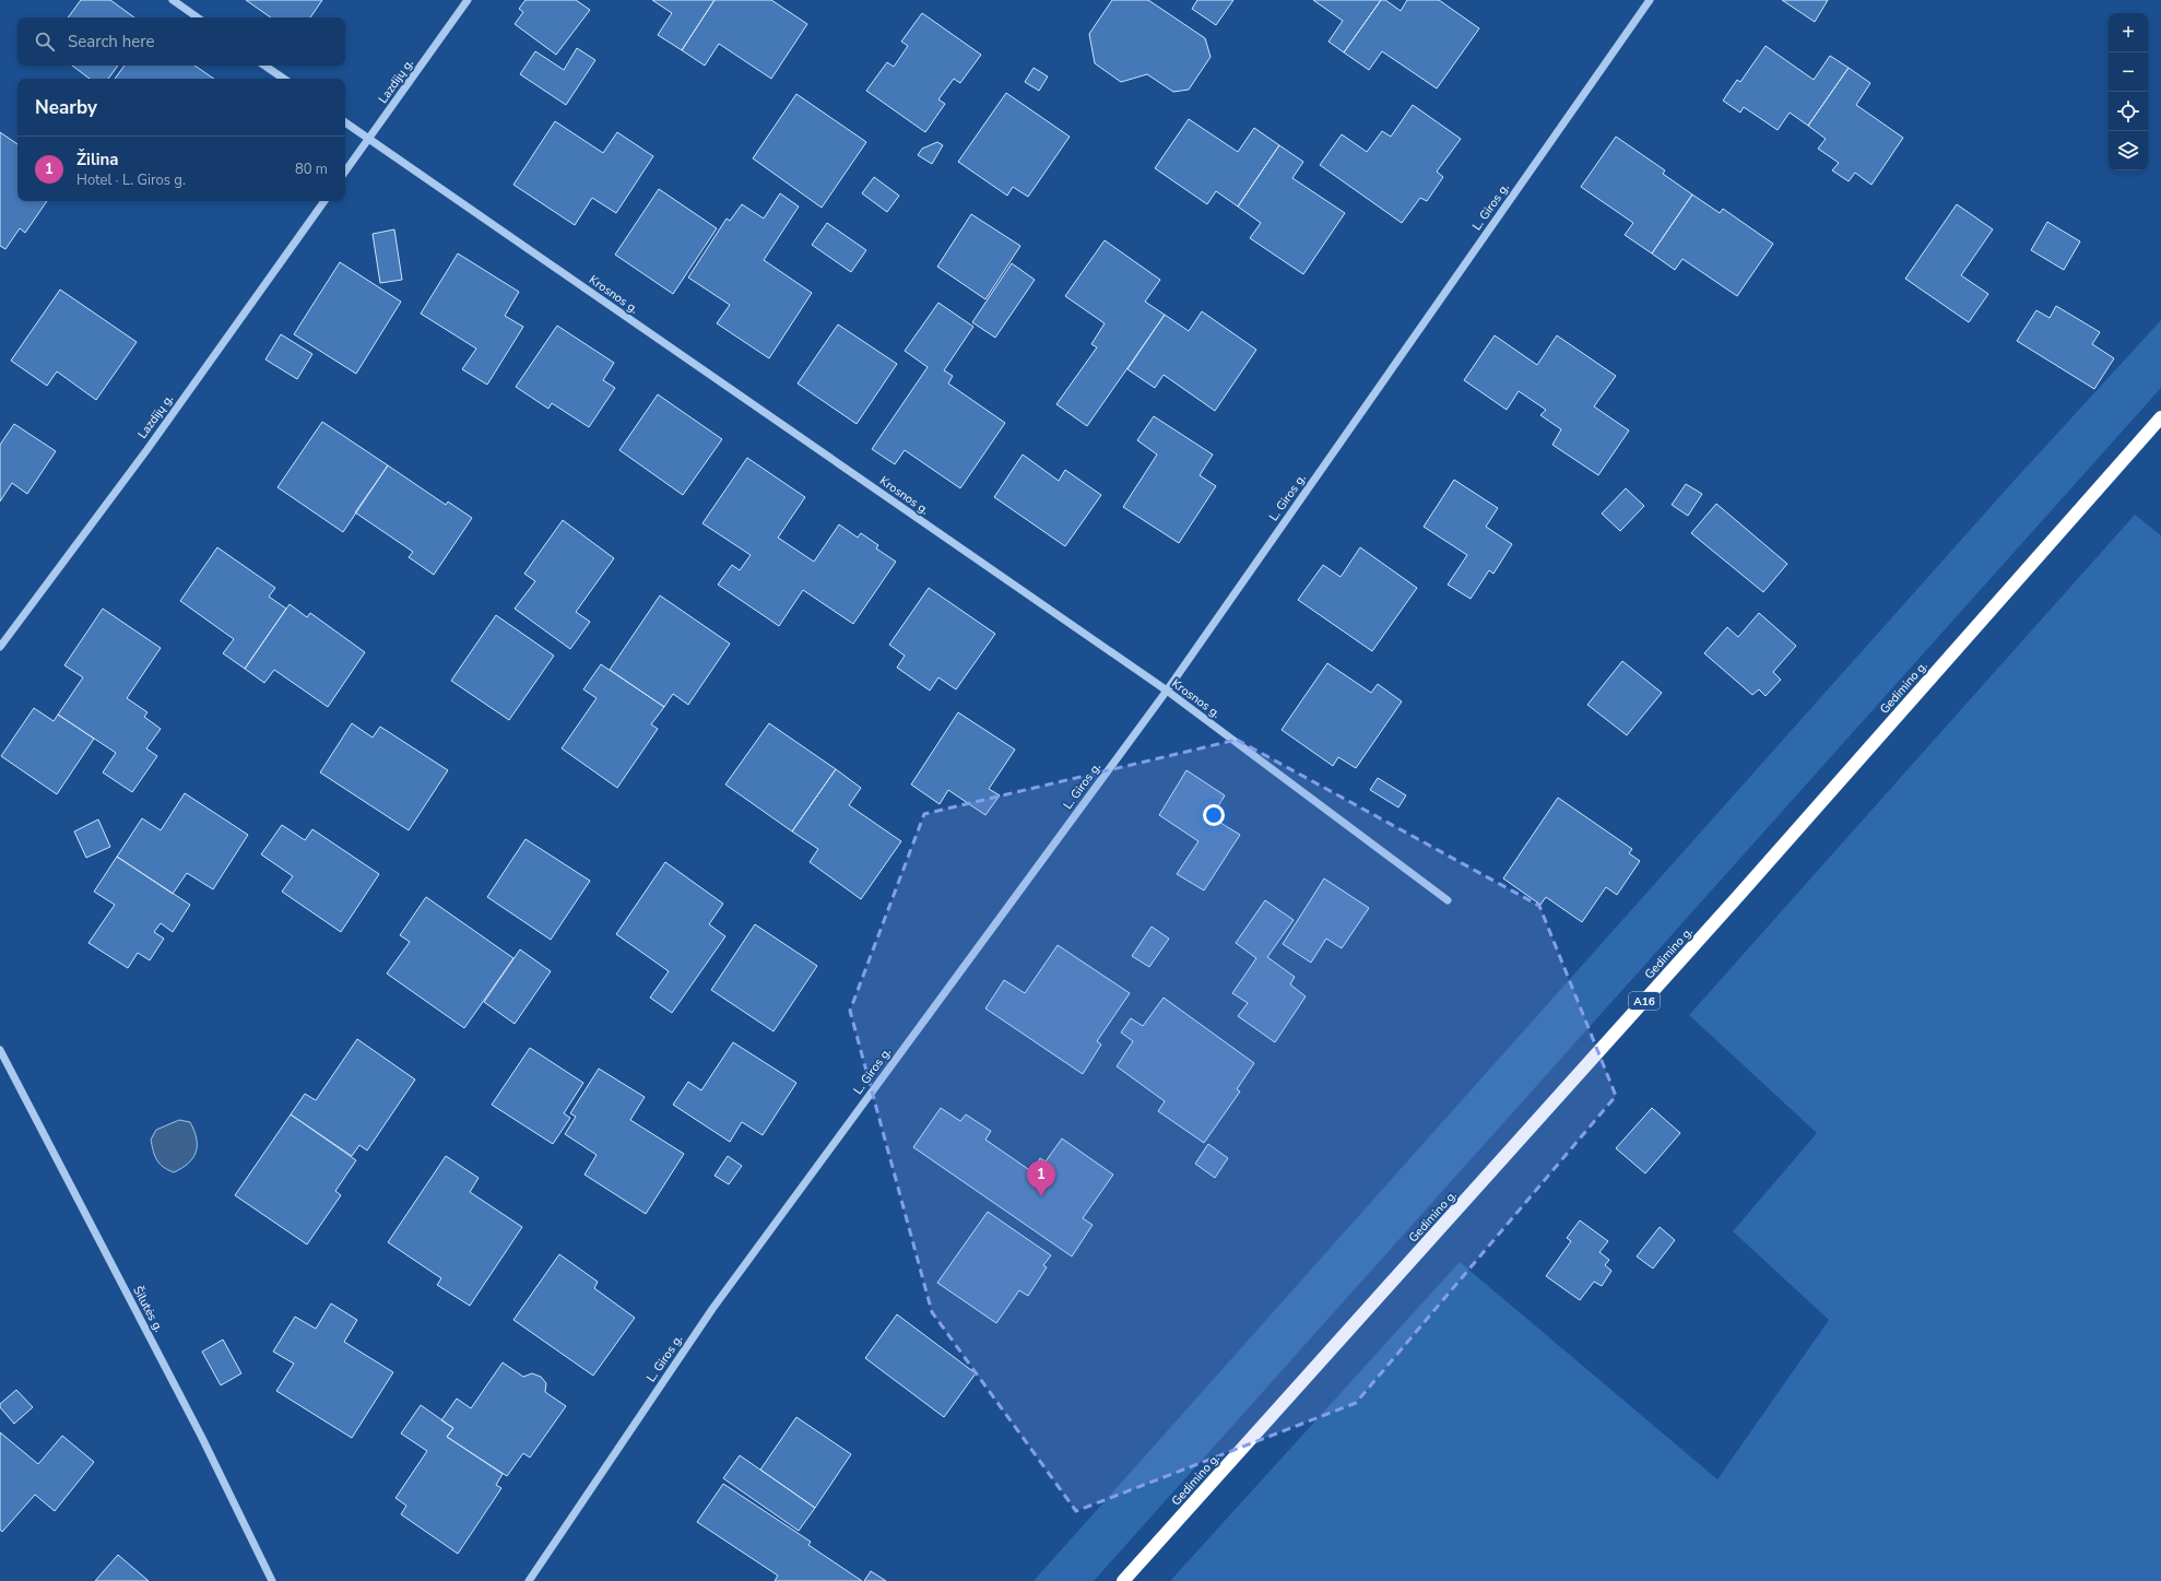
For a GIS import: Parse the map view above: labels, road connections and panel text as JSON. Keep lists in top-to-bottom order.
{
  "streets": {
    "highway": ["Gedimino g.", "A16"],
    "street": [
      "Lazdijų g.",
      "L. Giros g.",
      "Krosnos g.",
      "Šilutės g."
    ]
  },
  "crossings": [
    ["Lazdijų g.", "Krosnos g."],
    ["L. Giros g.", "Krosnos g."]
  ],
  "page": {
    "map_buttons": ["+", "−"],
    "search": "Search here",
    "heading": "Nearby",
    "list": [
      {
        "mark": "1",
        "name": "Žilina",
        "note": "Hotel · L. Giros g.",
        "value": "80 m"
      }
    ],
    "pins": "1"
  }
}
